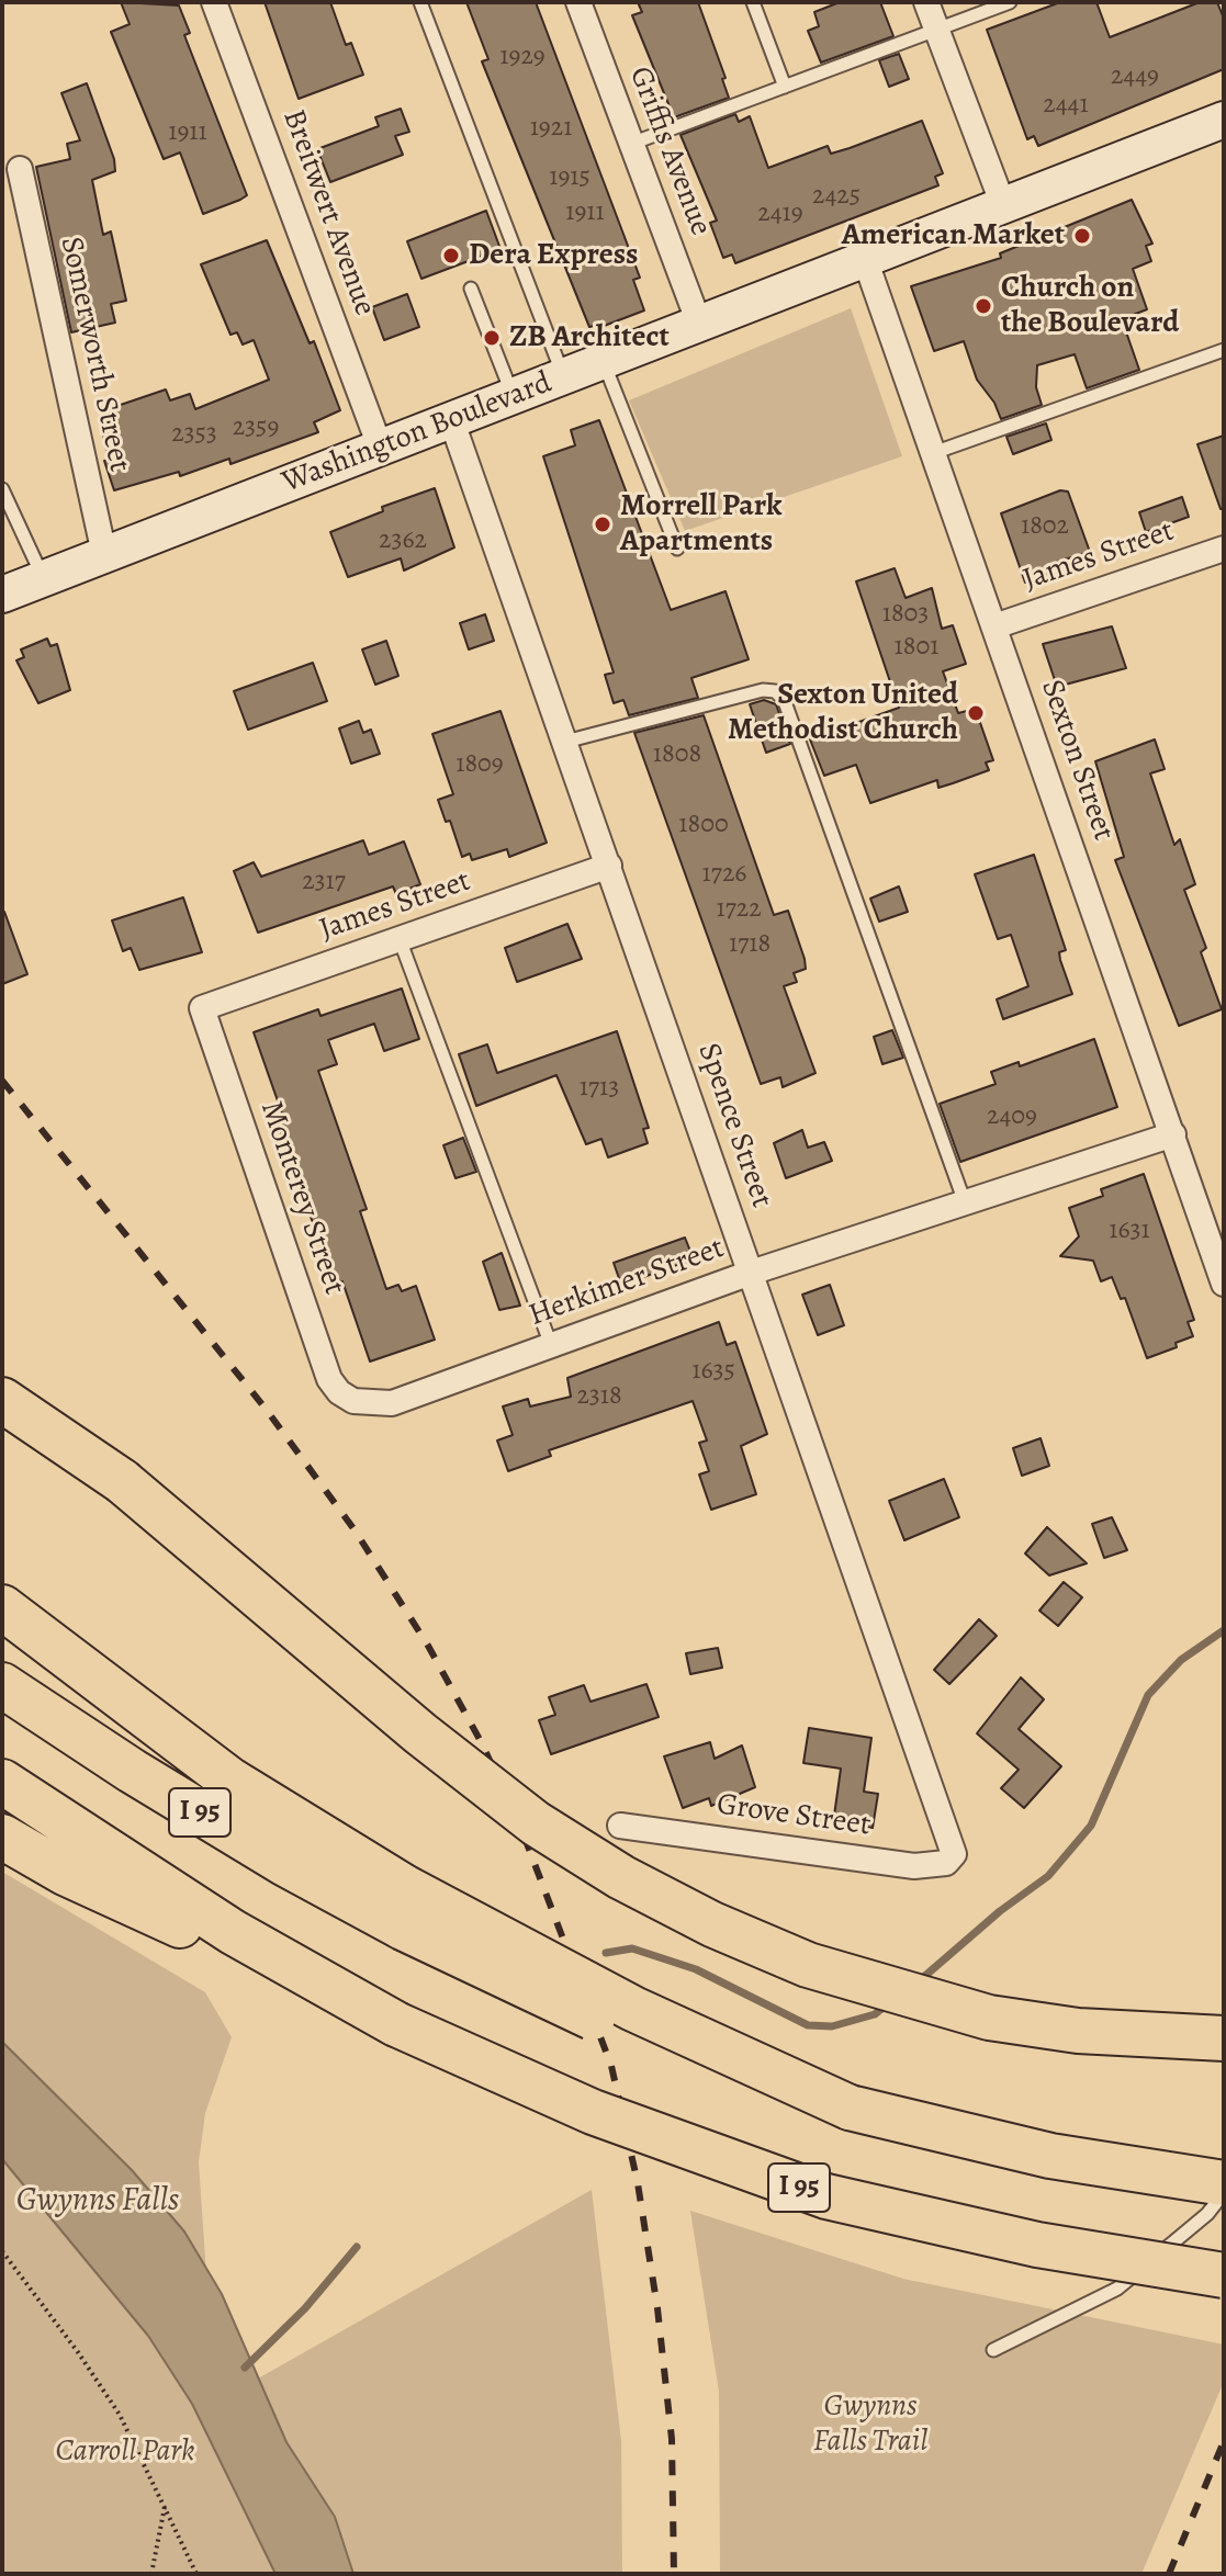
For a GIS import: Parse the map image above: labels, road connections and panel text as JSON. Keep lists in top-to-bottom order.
{
  "streets": {
    "highway": ["I 95"],
    "main road": ["Washington Boulevard"],
    "street": [
      "Griffis Avenue",
      "Breitwert Avenue",
      "Somerworth Street",
      "James Street",
      "Sexton Street",
      "Spence Street",
      "Monterey Street",
      "Herkimer Street",
      "Grove Street"
    ]
  },
  "crossings": [
    ["Griffis Avenue", "Washington Boulevard"],
    ["Breitwert Avenue", "Washington Boulevard"],
    ["Somerworth Street", "Washington Boulevard"],
    ["Washington Boulevard", "Sexton Street"],
    ["Washington Boulevard", "Spence Street"],
    ["James Street", "Sexton Street"],
    ["James Street", "Spence Street"],
    ["James Street", "Monterey Street"],
    ["Sexton Street", "Herkimer Street"],
    ["Spence Street", "Herkimer Street"],
    ["Spence Street", "Grove Street"],
    ["Monterey Street", "Herkimer Street"]
  ],
  "water": ["Gwynns Falls"],
  "parks": ["Gwynns Falls Trail", "Carroll Park"],
  "places": [
    "American Market",
    "Dera Express",
    "Church on the Boulevard",
    "ZB Architect",
    "Morrell Park Apartments",
    "Sexton United Methodist Church"
  ],
  "house_numbers": [
    "1929",
    "2449",
    "2441",
    "1921",
    "1911",
    "1915",
    "2425",
    "1911",
    "2419",
    "2359",
    "2353",
    "1802",
    "2362",
    "1803",
    "1801",
    "1808",
    "1809",
    "1800",
    "1726",
    "2317",
    "1722",
    "1718",
    "1713",
    "2409",
    "1631",
    "1635",
    "2318"
  ]
}
